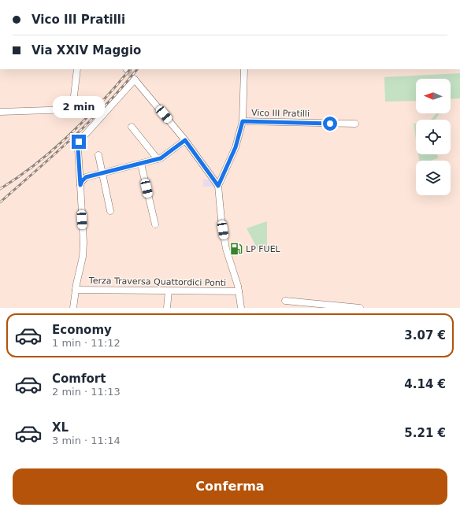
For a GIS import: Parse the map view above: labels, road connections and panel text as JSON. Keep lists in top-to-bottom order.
{
  "streets": {
    "street": ["Vico III Pratilli", "Terza Traversa Quattordici Ponti"]
  },
  "places": {
    "fuel station": ["LP FUEL"]
  },
  "north": "left",
  "page": {
    "banner": ["Vico III Pratilli", "Via XXIV Maggio"],
    "bubble": "2 min",
    "list": [
      {
        "name": "Economy",
        "note": "1 min · 11:12",
        "value": "3.07 €"
      },
      {
        "name": "Comfort",
        "note": "2 min · 11:13",
        "value": "4.14 €"
      },
      {
        "name": "XL",
        "note": "3 min · 11:14",
        "value": "5.21 €"
      }
    ],
    "buttons": "Conferma"
  }
}
